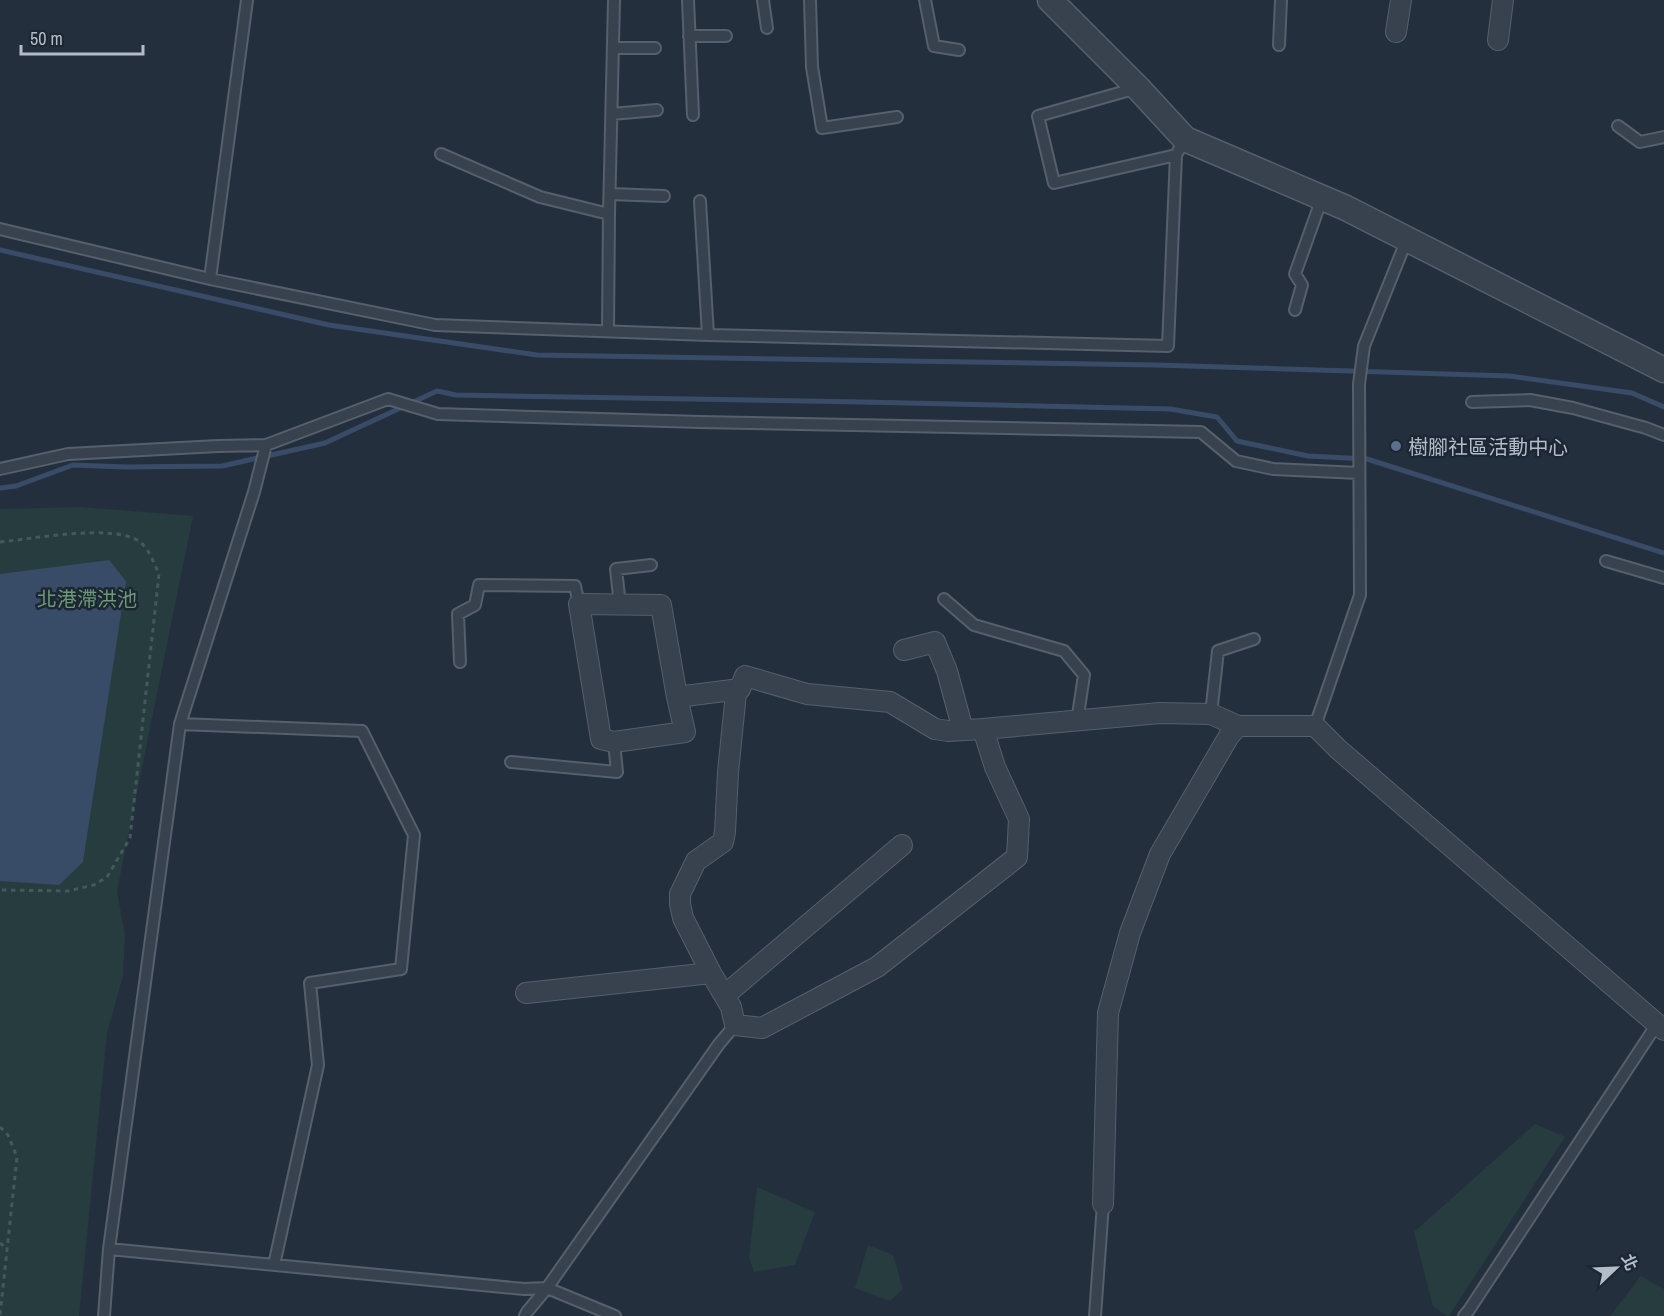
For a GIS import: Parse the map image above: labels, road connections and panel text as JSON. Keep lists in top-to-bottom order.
{
  "parks": ["北港滯洪池"],
  "places": ["樹腳社區活動中心"],
  "scale_bar": "50 m",
  "north": "top right"
}
